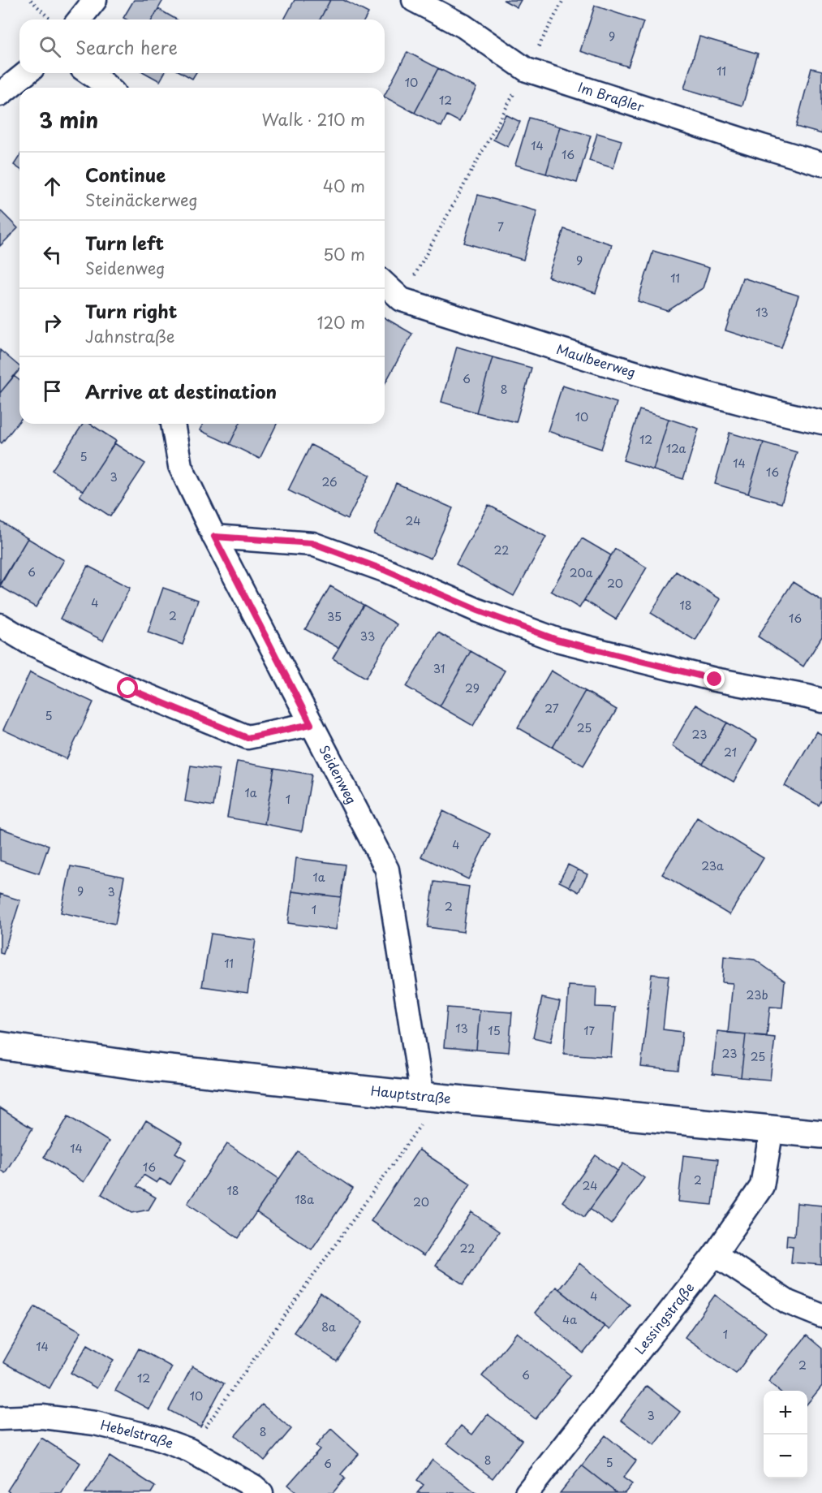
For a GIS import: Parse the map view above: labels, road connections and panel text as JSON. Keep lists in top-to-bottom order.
{
  "streets": {
    "main road": ["Hauptstraße"],
    "street": [
      "Im Braßler",
      "Maulbeerweg",
      "Seidenweg",
      "Lessingstraße",
      "Hebelstraße"
    ]
  },
  "crossings": [
    ["Seidenweg", "Hauptstraße"],
    ["Hauptstraße", "Lessingstraße"]
  ],
  "house_numbers": [
    "9",
    "11",
    "10",
    "12",
    "14",
    "16",
    "7",
    "9",
    "11",
    "13",
    "6",
    "8",
    "10",
    "12",
    "12a",
    "5",
    "14",
    "16",
    "3",
    "26",
    "24",
    "22",
    "6",
    "20a",
    "20",
    "4",
    "18",
    "2",
    "35",
    "16",
    "33",
    "31",
    "29",
    "27",
    "5",
    "25",
    "23",
    "21",
    "1a",
    "1",
    "4",
    "23a",
    "1a",
    "9",
    "3",
    "2",
    "1",
    "11",
    "23b",
    "13",
    "15",
    "17",
    "23",
    "25",
    "14",
    "16",
    "2",
    "24",
    "18",
    "18a",
    "20",
    "22",
    "4",
    "4a",
    "8a",
    "1",
    "14",
    "2",
    "6",
    "12",
    "10",
    "3",
    "8",
    "8",
    "5",
    "6"
  ],
  "page": {
    "search": "Search here",
    "heading": ["3 min", "Walk · 210 m"],
    "list": [
      ["Continue", "Steinäckerweg", "40 m"],
      ["Turn left", "Seidenweg", "50 m"],
      ["Turn right", "Jahnstraße", "120 m"],
      "Arrive at destination"
    ],
    "map_buttons": ["+", "−"]
  }
}
